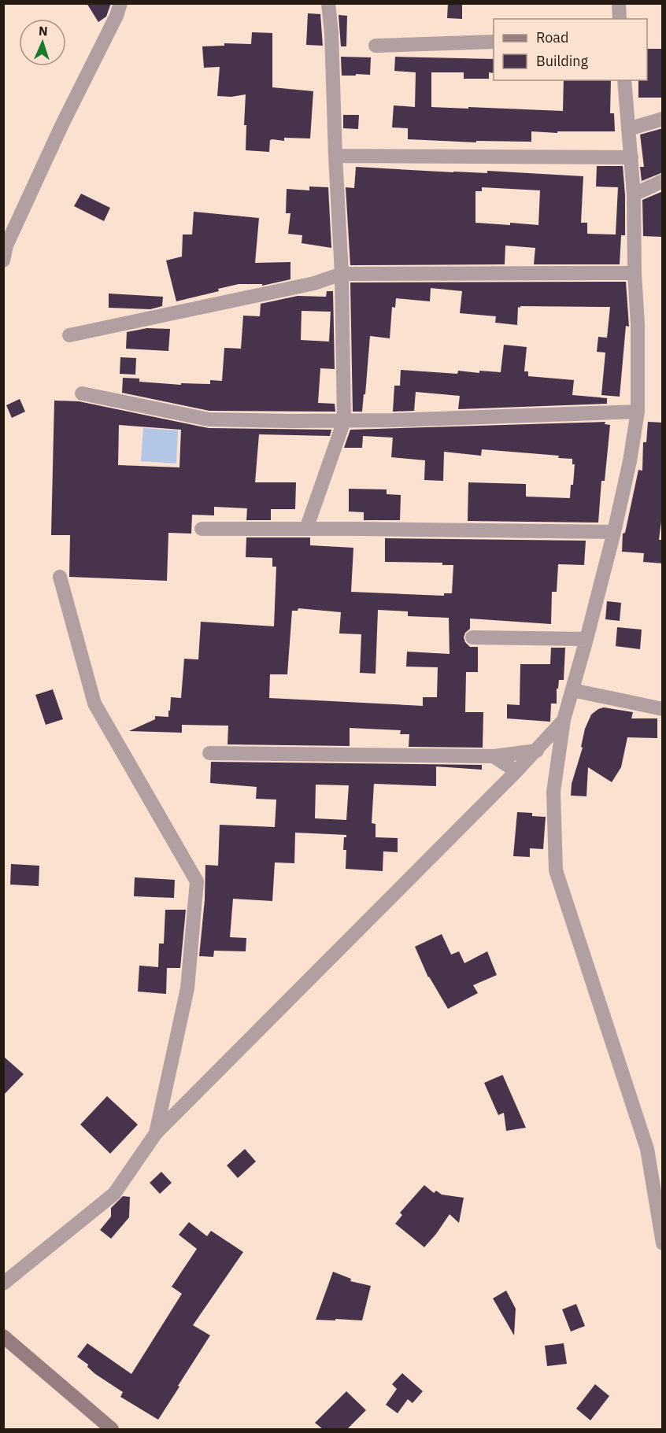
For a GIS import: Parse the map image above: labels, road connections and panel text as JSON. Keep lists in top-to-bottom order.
{
  "legend": ["Road", "Building"],
  "north": "top"
}
